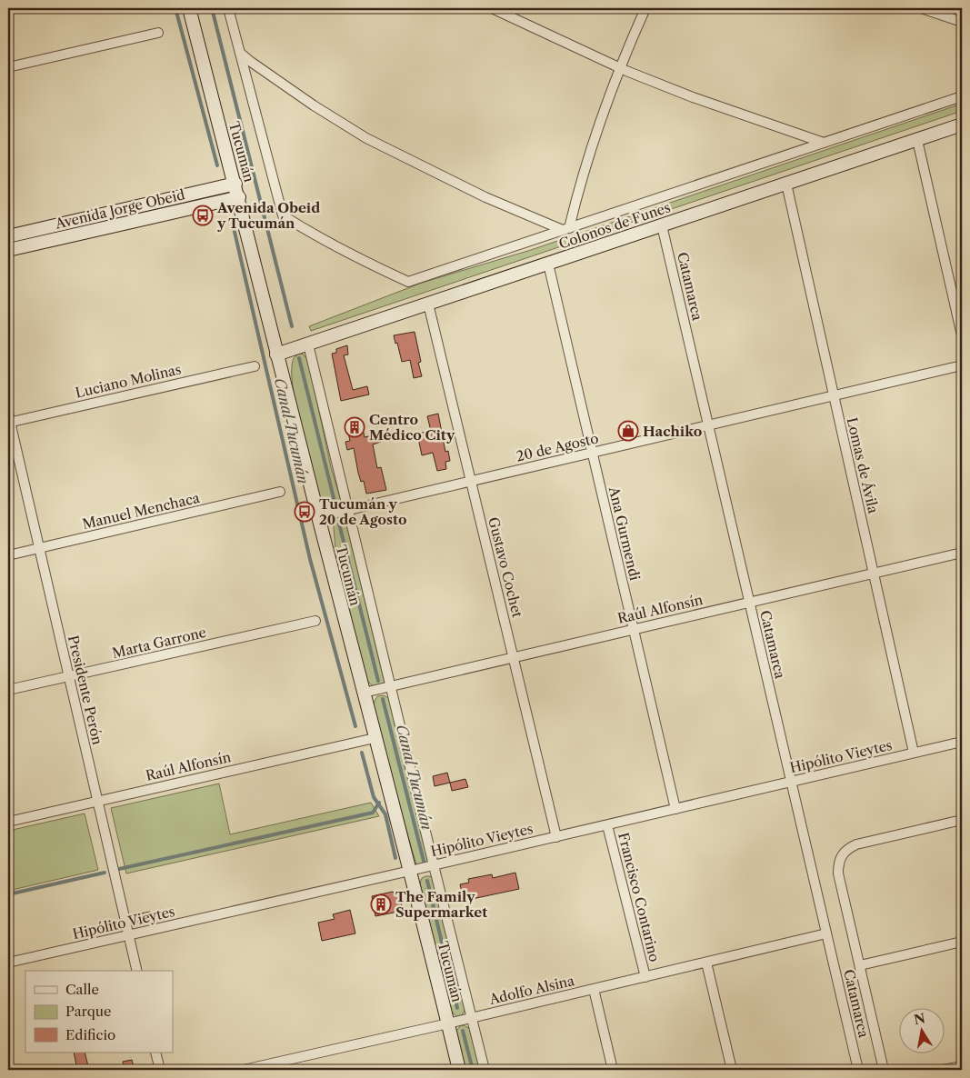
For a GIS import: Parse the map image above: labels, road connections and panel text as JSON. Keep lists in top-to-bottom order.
{
  "streets": {
    "main road": ["Tucumán", "Avenida Jorge Obeid", "Colonos de Funes"],
    "street": [
      "Catamarca",
      "Luciano Molinas",
      "20 de Agosto",
      "Lomas de Ávila",
      "Manuel Menchaca",
      "Ana Gurmendi",
      "Gustavo Cochet",
      "Raúl Alfonsín",
      "Marta Garrone",
      "Presidente Perón",
      "Hipólito Vieytes",
      "Francisco Contarino",
      "Adolfo Alsina"
    ]
  },
  "crossings": [
    ["Tucumán", "Avenida Jorge Obeid"],
    ["Tucumán", "Colonos de Funes"],
    ["Tucumán", "20 de Agosto"],
    ["Tucumán", "Raúl Alfonsín"],
    ["Tucumán", "Hipólito Vieytes"],
    ["Tucumán", "Adolfo Alsina"],
    ["Colonos de Funes", "Catamarca"],
    ["Colonos de Funes", "Lomas de Ávila"],
    ["Colonos de Funes", "Ana Gurmendi"],
    ["Colonos de Funes", "Gustavo Cochet"],
    ["Catamarca", "20 de Agosto"],
    ["Catamarca", "Raúl Alfonsín"],
    ["Catamarca", "Hipólito Vieytes"],
    ["Catamarca", "Adolfo Alsina"],
    ["Luciano Molinas", "Presidente Perón"],
    ["20 de Agosto", "Lomas de Ávila"],
    ["20 de Agosto", "Ana Gurmendi"],
    ["20 de Agosto", "Gustavo Cochet"],
    ["Lomas de Ávila", "Raúl Alfonsín"],
    ["Lomas de Ávila", "Hipólito Vieytes"],
    ["Manuel Menchaca", "Presidente Perón"],
    ["Ana Gurmendi", "Raúl Alfonsín"],
    ["Ana Gurmendi", "Hipólito Vieytes"],
    ["Gustavo Cochet", "Raúl Alfonsín"],
    ["Gustavo Cochet", "Hipólito Vieytes"],
    ["Raúl Alfonsín", "Presidente Perón"],
    ["Marta Garrone", "Presidente Perón"],
    ["Presidente Perón", "Hipólito Vieytes"],
    ["Hipólito Vieytes", "Francisco Contarino"],
    ["Francisco Contarino", "Adolfo Alsina"]
  ],
  "water": ["Canal Tucumán"],
  "places": {
    "bus stop": ["Avenida Obeid y Tucumán", "Tucumán y 20 de Agosto"],
    "building": ["Centro Médico City", "The Family Supermarket"],
    "shop": ["Hachiko"]
  },
  "legend": ["Calle", "Parque", "Edificio"],
  "north": "top"
}
